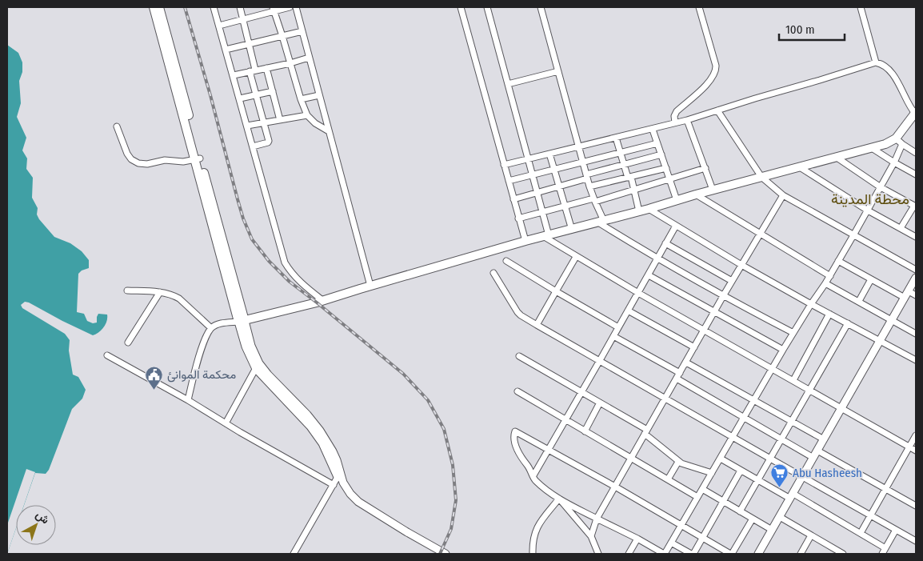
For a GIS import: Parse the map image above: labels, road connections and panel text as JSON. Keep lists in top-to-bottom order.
{
  "districts": ["محطة المدينة"],
  "places": {
    "public building": ["محكمة الموانئ"],
    "supermarket": ["Abu Hasheesh"]
  },
  "scale_bar": "100 m",
  "north": "top right"
}
